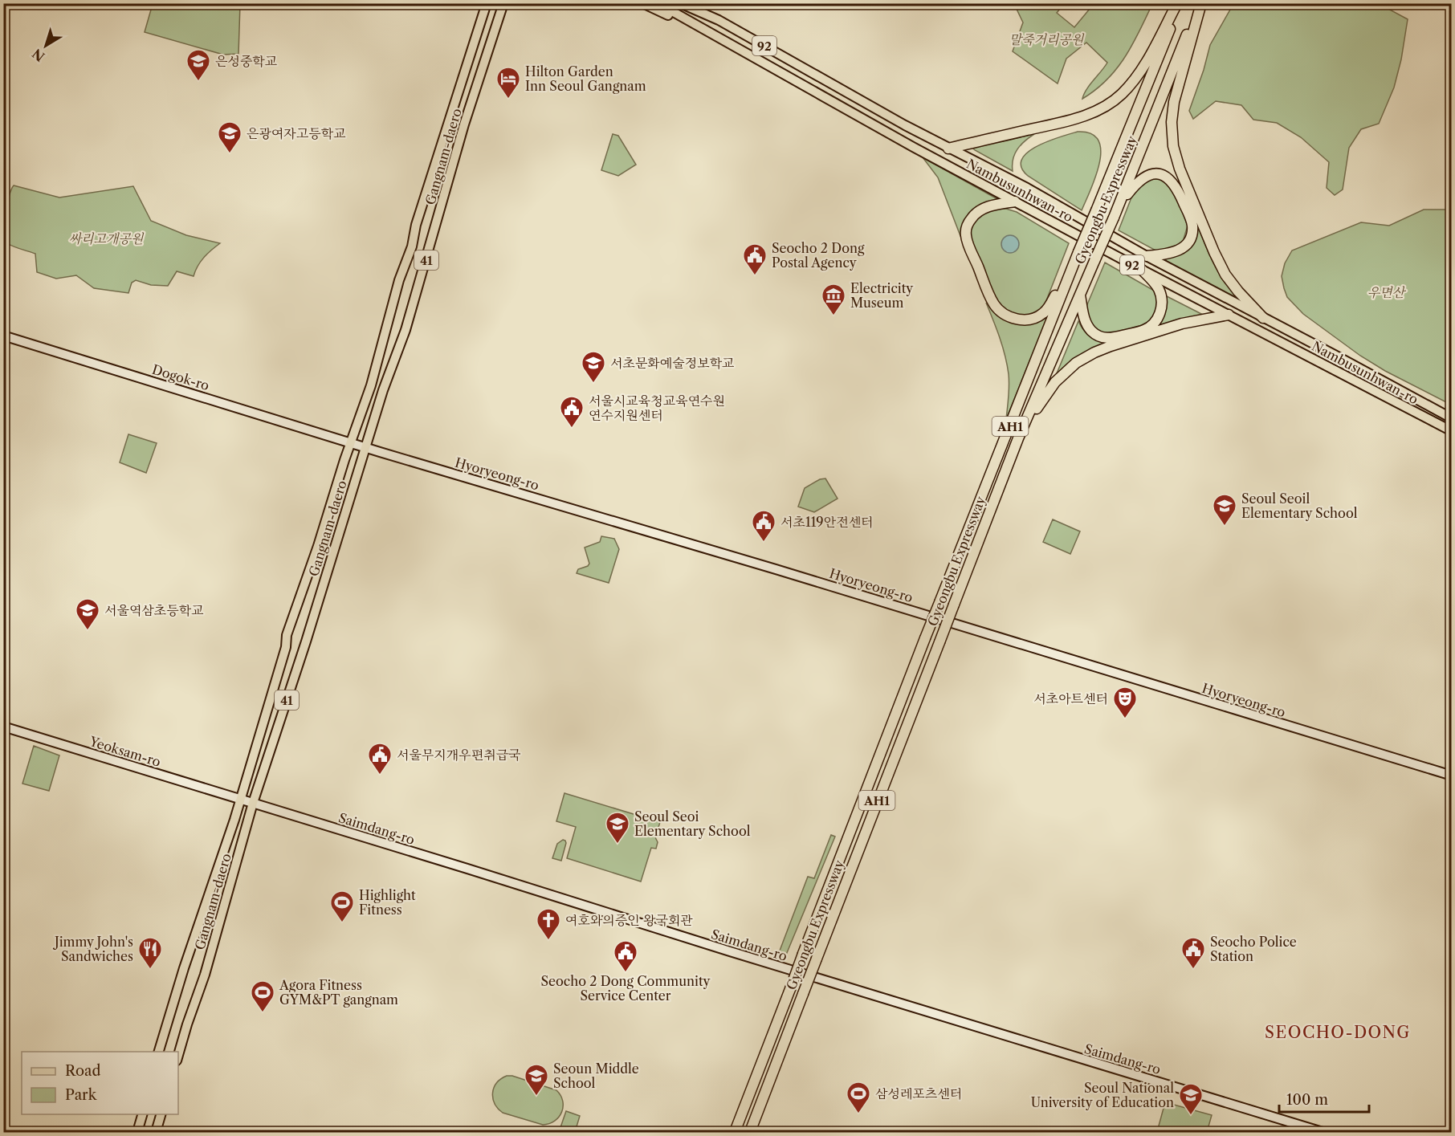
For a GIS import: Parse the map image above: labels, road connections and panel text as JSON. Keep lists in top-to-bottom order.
{
  "streets": {
    "highway": ["Gyeongbu Expressway", "AH1"],
    "main road": [
      "92",
      "Gangnam-daero",
      "Nambusunhwan-ro",
      "41",
      "Dogok-ro",
      "Hyoryeong-ro",
      "Yeoksam-ro",
      "Saimdang-ro"
    ]
  },
  "crossings": [
    ["Gangnam-daero", "Dogok-ro"],
    ["Gangnam-daero", "Hyoryeong-ro"],
    ["Gangnam-daero", "Yeoksam-ro"],
    ["Gangnam-daero", "Saimdang-ro"],
    ["Dogok-ro", "Hyoryeong-ro"],
    ["Yeoksam-ro", "Saimdang-ro"]
  ],
  "districts": ["SEOCHO-DONG"],
  "parks": ["말죽거리공원", "싸리고개공원", "우면산"],
  "places": {
    "school or university": [
      "은성중학교",
      "은광여자고등학교",
      "서초문화예술정보학교",
      "Seoul Seoil Elementary School",
      "서울역삼초등학교",
      "Seoul Seoi Elementary School",
      "Seoun Middle School",
      "Seoul National University of Education"
    ],
    "hotel": ["Hilton Garden Inn Seoul Gangnam"],
    "public building": [
      "Seocho 2 Dong Postal Agency",
      "서울시교육청교육연수원 연수지원센터",
      "서초119안전센터",
      "서울무지개우편취급국",
      "Seocho Police Station",
      "Seocho 2 Dong Community Service Center"
    ],
    "museum": ["Electricity Museum"],
    "theatre": ["서초아트센터"],
    "sports": ["Highlight Fitness", "Agora Fitness GYM&PT gangnam", "삼성레포츠센터"],
    "church": ["여호와의증인 왕국회관"],
    "restaurant": ["Jimmy John's Sandwiches"]
  },
  "legend": ["Road", "Park"],
  "scale_bar": "100 m",
  "north": "bottom left"
}
